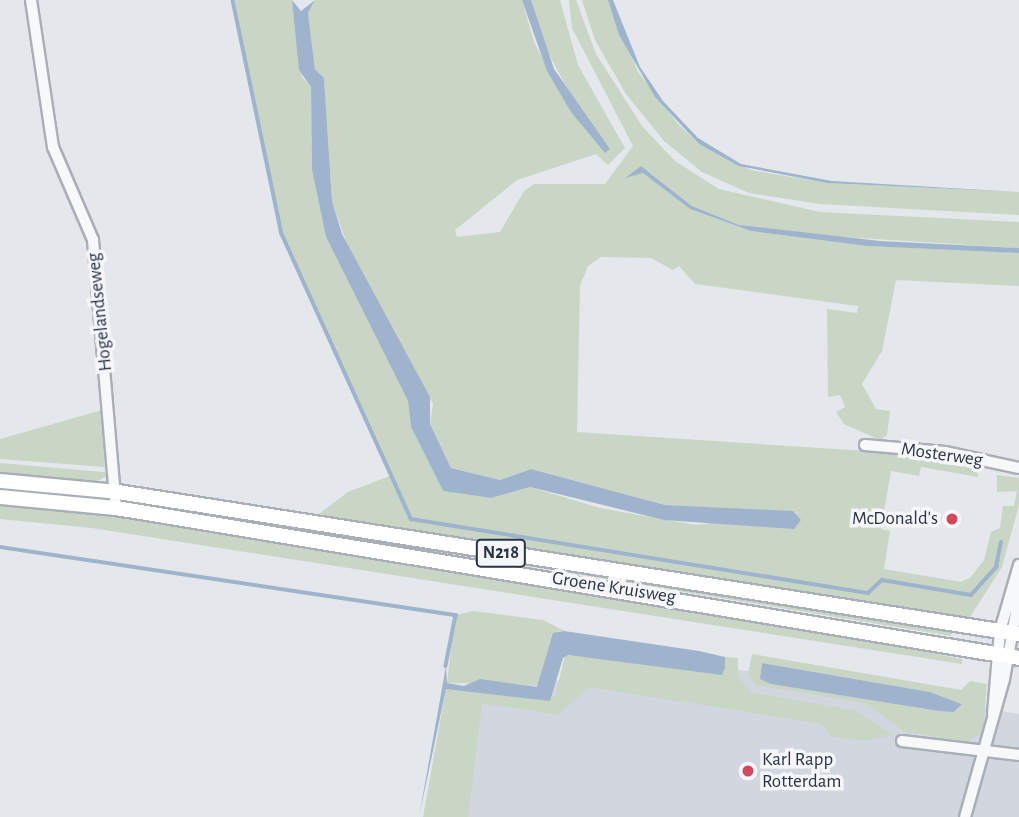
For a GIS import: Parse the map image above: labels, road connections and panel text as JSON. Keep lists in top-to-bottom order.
{
  "streets": {
    "main road": ["N218", "Groene Kruisweg"],
    "street": ["Hogelandseweg", "Mosterweg"]
  },
  "crossings": [
    ["Hogelandseweg", "Groene Kruisweg"]
  ],
  "places": ["McDonald's", "Karl Rapp Rotterdam"]
}
